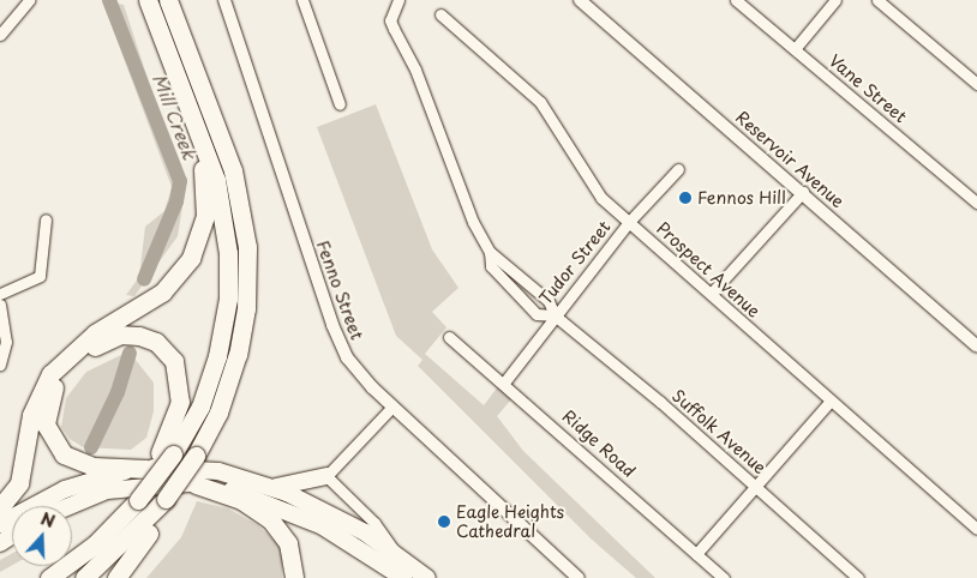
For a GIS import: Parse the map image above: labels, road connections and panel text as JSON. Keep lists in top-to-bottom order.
{
  "streets": {
    "street": [
      "Vane Street",
      "Reservoir Avenue",
      "Tudor Street",
      "Prospect Avenue",
      "Fenno Street",
      "Suffolk Avenue",
      "Ridge Road"
    ]
  },
  "crossings": [
    ["Tudor Street", "Prospect Avenue"],
    ["Tudor Street", "Suffolk Avenue"],
    ["Tudor Street", "Ridge Road"]
  ],
  "water": ["Mill Creek"],
  "places": ["Fennos Hill", "Eagle Heights Cathedral"],
  "north": "top"
}
